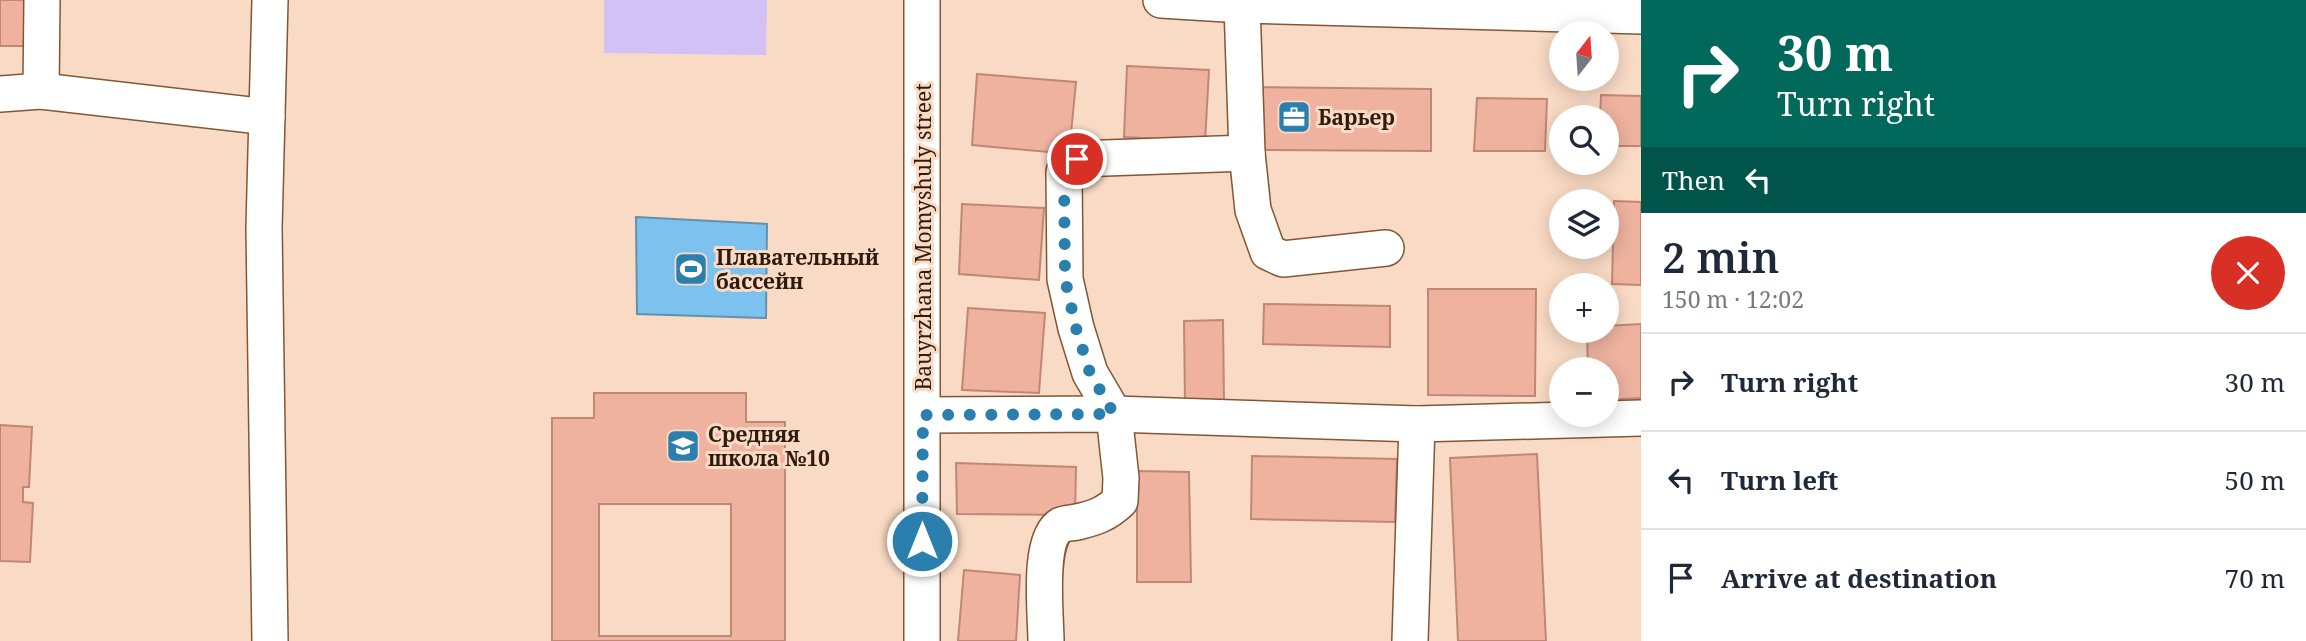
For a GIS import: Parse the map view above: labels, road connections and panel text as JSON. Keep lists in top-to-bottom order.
{
  "streets": {
    "street": ["Bauyrzhana Momyshuly street"]
  },
  "places": {
    "office": ["Барьер"],
    "sports": ["Плавательный бассейн"],
    "school or university": ["Средняя школа №10"]
  },
  "north": "top",
  "page": {
    "turn": ["30 m", "Turn right"],
    "map_buttons": ["+", "−"],
    "then": "Then",
    "heading": ["2 min", "150 m · 12:02"],
    "list": [
      {
        "name": "Turn right",
        "value": "30 m"
      },
      {
        "name": "Turn left",
        "value": "50 m"
      },
      {
        "name": "Arrive at destination",
        "value": "70 m"
      }
    ]
  }
}
